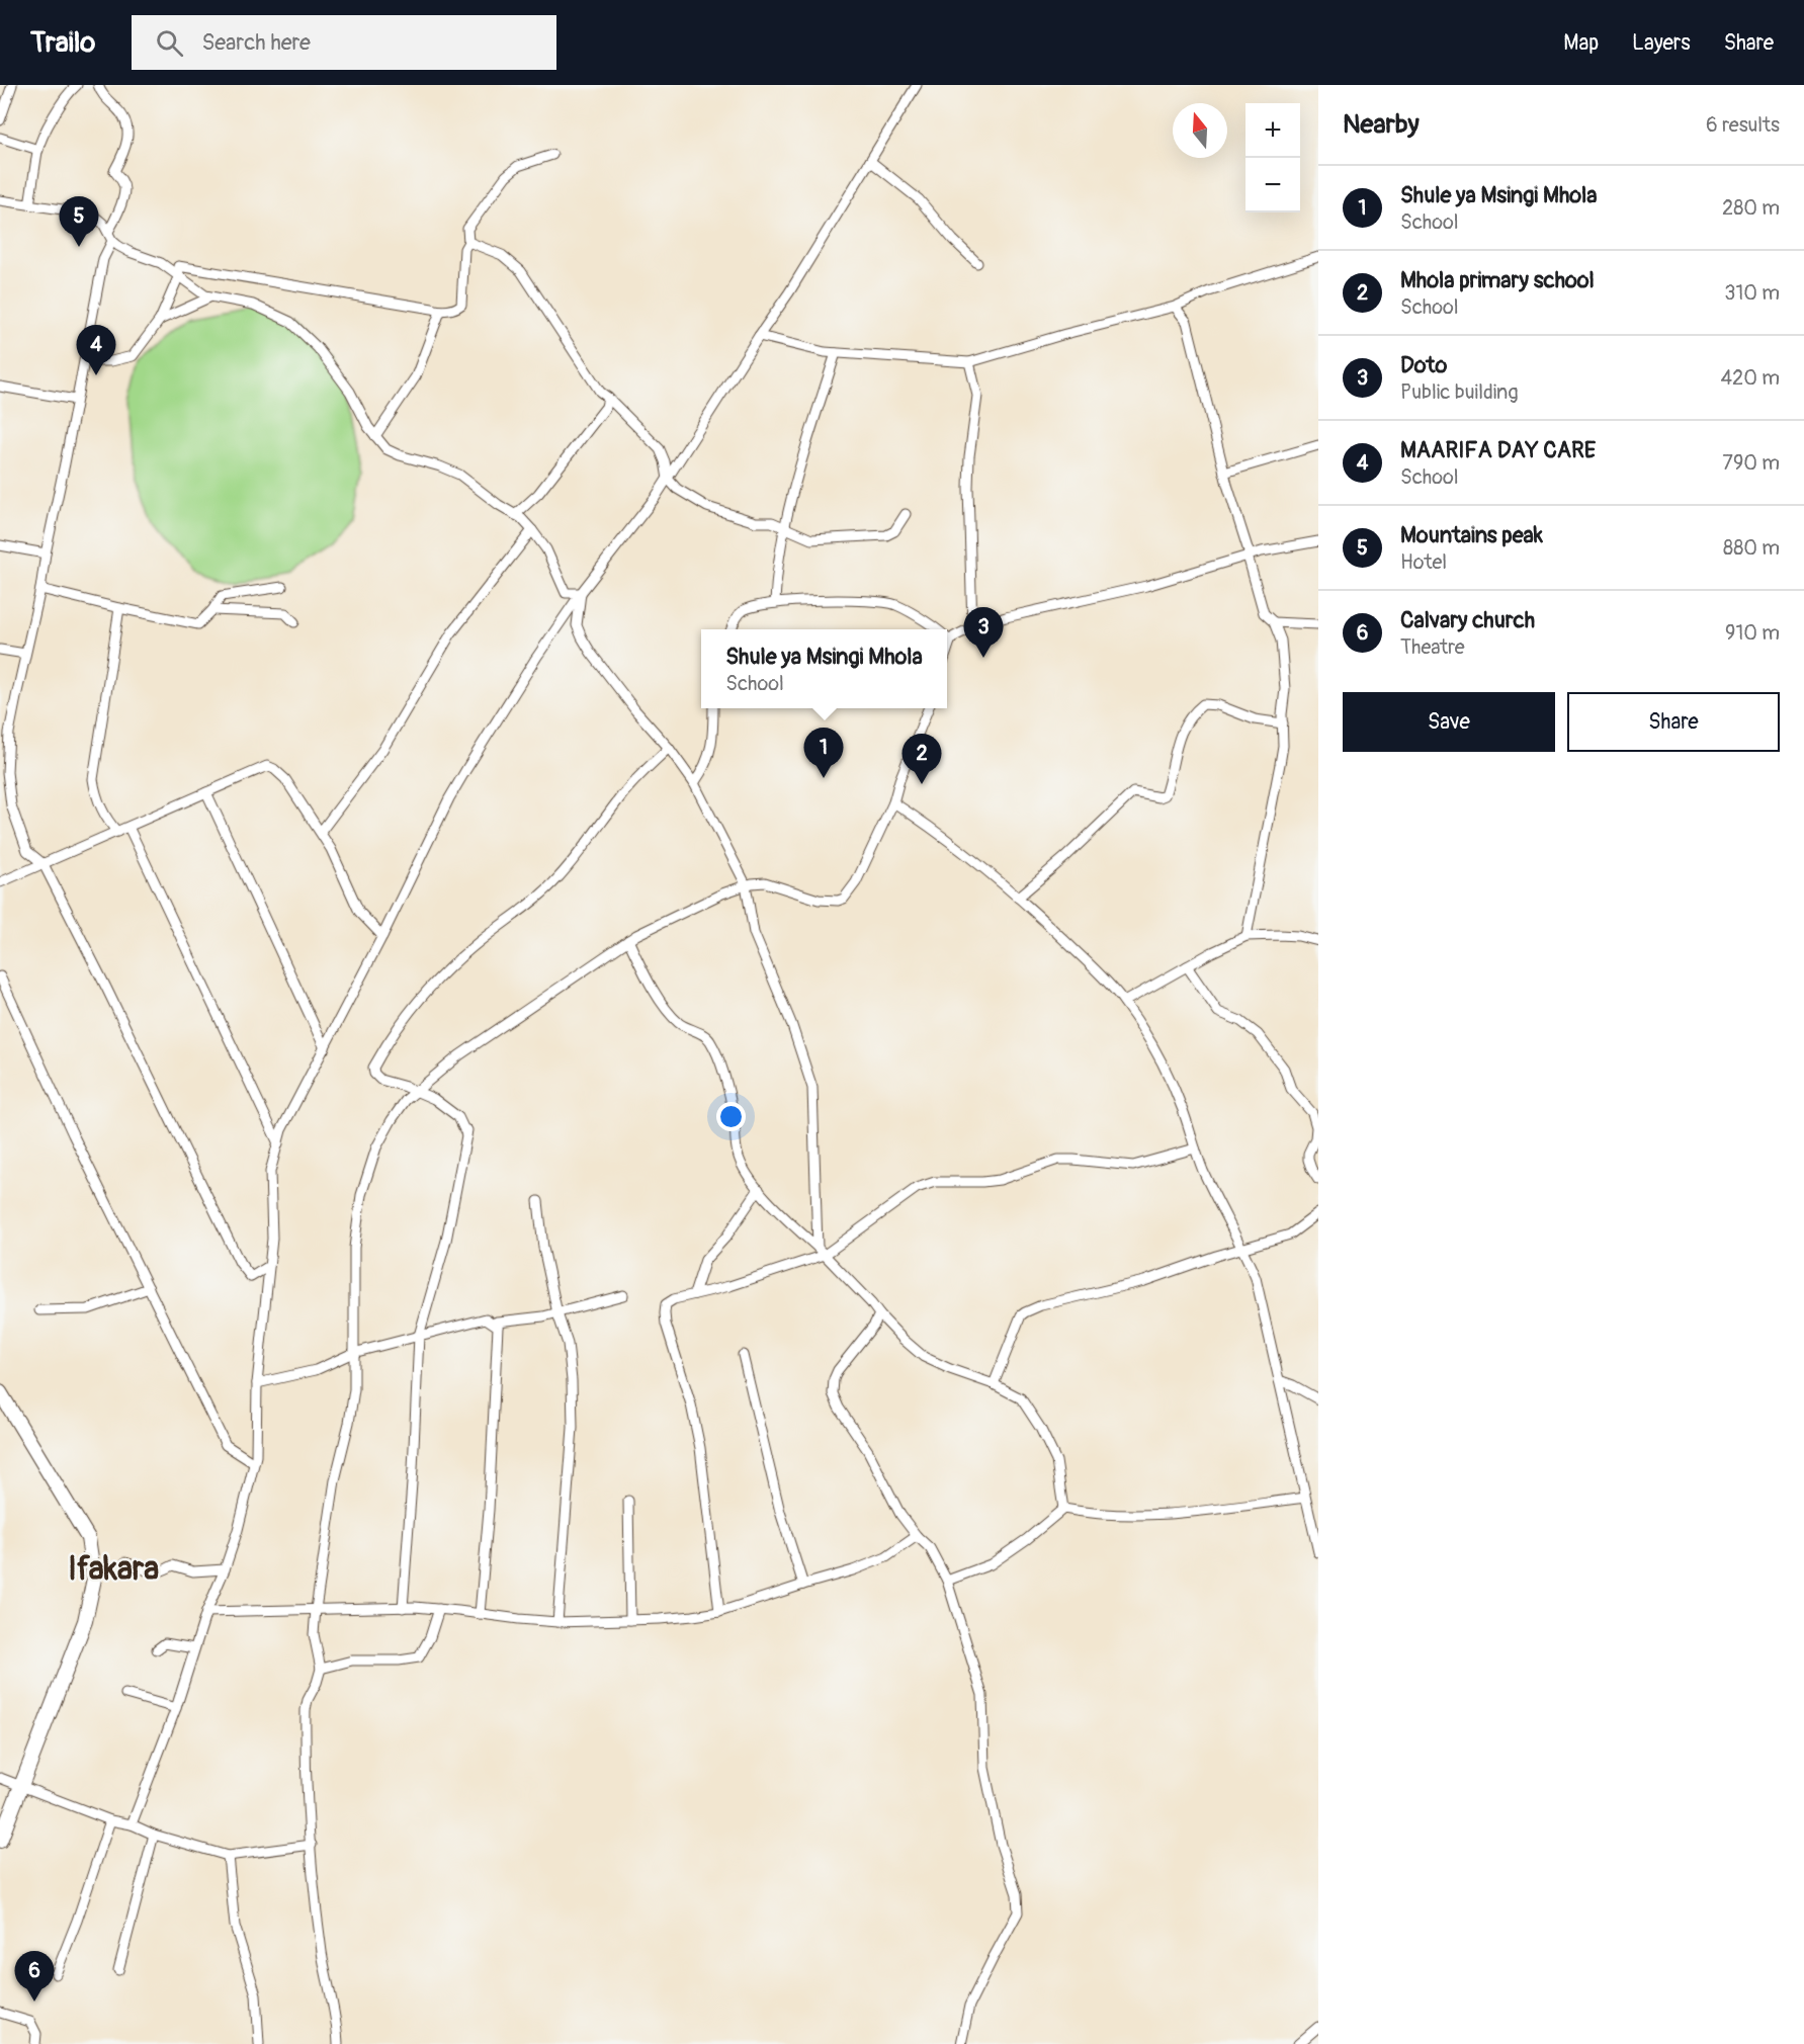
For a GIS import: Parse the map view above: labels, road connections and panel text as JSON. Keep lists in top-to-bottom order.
{
  "districts": ["Ifakara"],
  "north": "top",
  "page": {
    "header": "Trailo",
    "search": "Search here",
    "nav": ["Map", "Layers", "Share"],
    "heading": ["Nearby", "6 results"],
    "map_buttons": ["+", "−"],
    "list": [
      {
        "mark": "1",
        "name": "Shule ya Msingi Mhola",
        "note": "School",
        "value": "280 m"
      },
      {
        "mark": "2",
        "name": "Mhola primary school",
        "note": "School",
        "value": "310 m"
      },
      {
        "mark": "3",
        "name": "Doto",
        "note": "Public building",
        "value": "420 m"
      },
      {
        "mark": "4",
        "name": "MAARIFA DAY CARE",
        "note": "School",
        "value": "790 m"
      },
      {
        "mark": "5",
        "name": "Mountains peak",
        "note": "Hotel",
        "value": "880 m"
      },
      {
        "mark": "6",
        "name": "Calvary church",
        "note": "Theatre",
        "value": "910 m"
      }
    ],
    "pins": [
      "5",
      "4",
      "3",
      "1",
      "2",
      "6"
    ],
    "popup": ["Shule ya Msingi Mhola", "School"],
    "buttons": ["Save", "Share"]
  }
}
